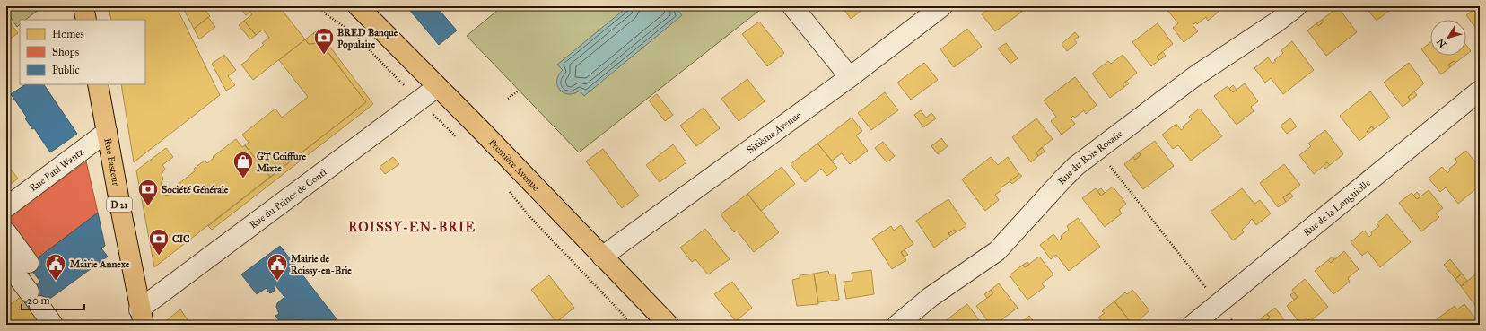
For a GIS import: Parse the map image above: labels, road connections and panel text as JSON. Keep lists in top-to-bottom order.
{
  "streets": {
    "main road": ["Rue Pasteur", "Première Avenue", "D 21"],
    "street": [
      "Sixième Avenue",
      "Rue du Bois Rosalie",
      "Rue Paul Wantz",
      "Rue du Prince de Conti",
      "Rue de la Longuiolle"
    ]
  },
  "crossings": [
    ["Sixième Avenue", "Première Avenue"],
    ["Rue Pasteur", "Rue Paul Wantz"],
    ["Rue Pasteur", "Rue du Prince de Conti"],
    ["Première Avenue", "Rue du Prince de Conti"]
  ],
  "districts": ["ROISSY-EN-BRIE"],
  "places": {
    "bank": ["BRED Banque Populaire", "Société Générale", "CIC"],
    "shop": ["GT Coiffure Mixte"],
    "public building": ["Mairie Annexe", "Mairie de Roissy-en-Brie"]
  },
  "legend": ["Homes", "Shops", "Public"],
  "scale_bar": "20 m",
  "north": "bottom left"
}
